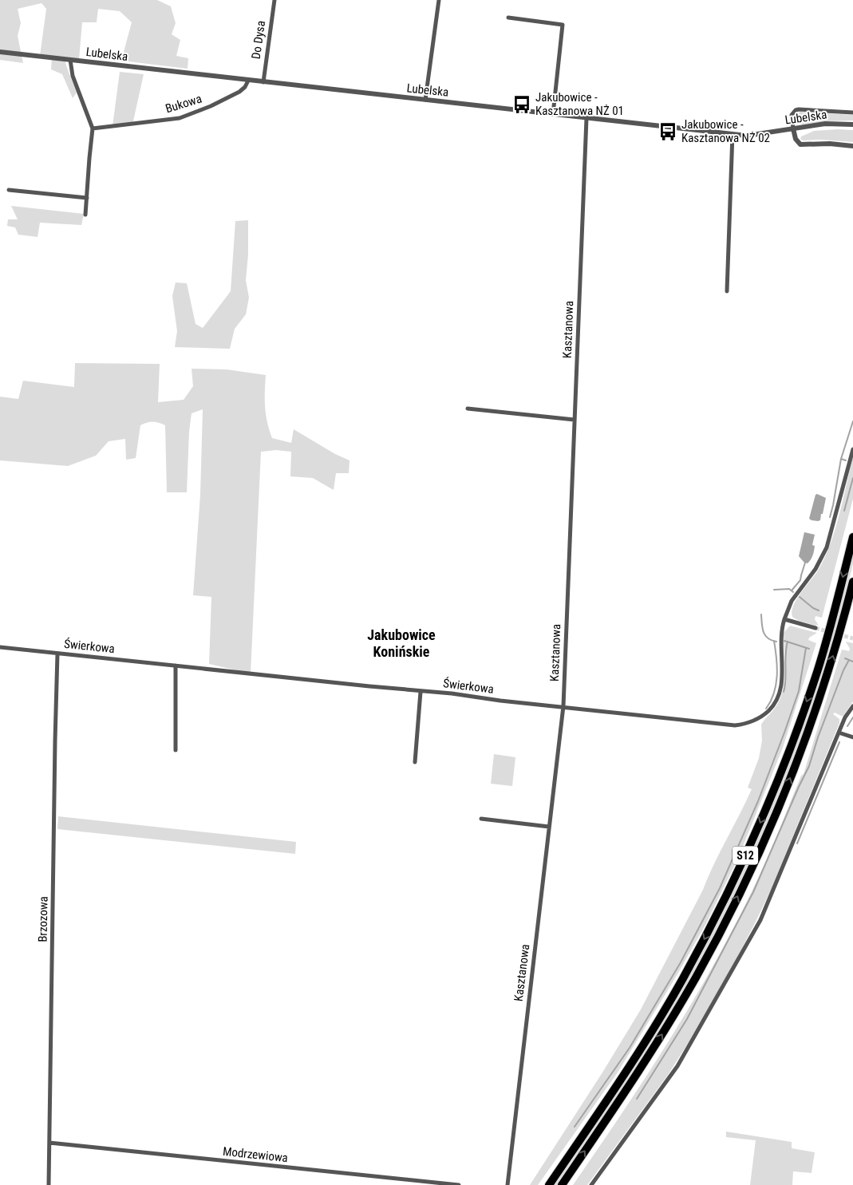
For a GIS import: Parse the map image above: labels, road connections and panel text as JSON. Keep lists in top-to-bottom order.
{
  "streets": {
    "highway": ["S12"],
    "street": [
      "Do Dysa",
      "Lubelska",
      "Bukowa",
      "Kasztanowa",
      "Świerkowa",
      "Brzozowa",
      "Modrzewiowa"
    ]
  },
  "crossings": [
    ["Do Dysa", "Lubelska"],
    ["Lubelska", "Bukowa"],
    ["Lubelska", "Kasztanowa"],
    ["Kasztanowa", "Świerkowa"],
    ["Świerkowa", "Brzozowa"],
    ["Brzozowa", "Modrzewiowa"]
  ],
  "districts": ["Jakubowice Konińskie"],
  "places": {
    "bus stop": ["Jakubowice - Kasztanowa NŻ 01", "Jakubowice - Kasztanowa NŻ 02"]
  }
}
